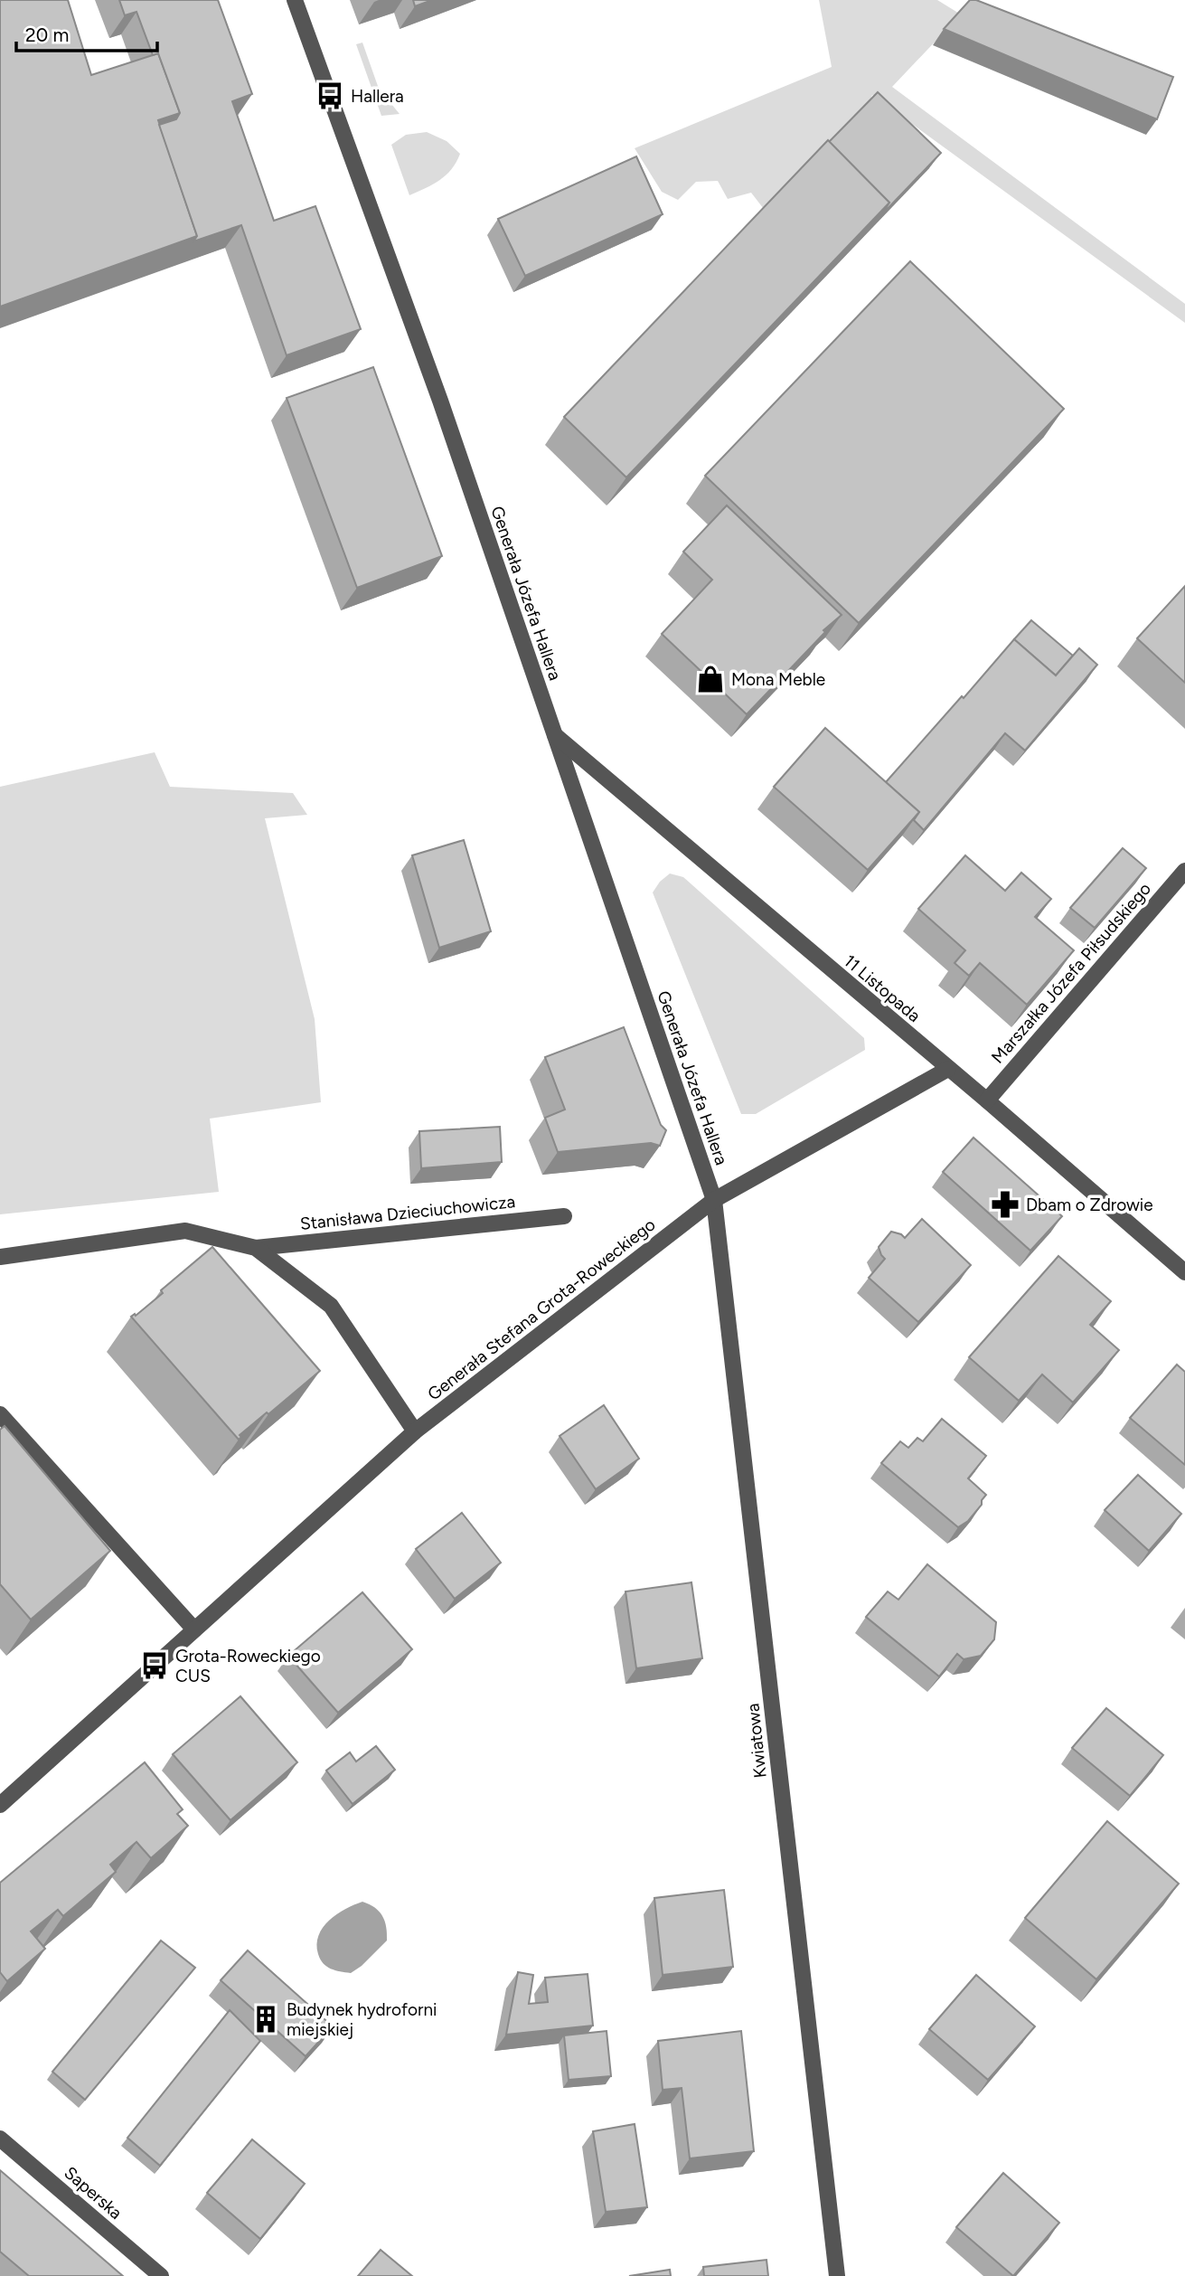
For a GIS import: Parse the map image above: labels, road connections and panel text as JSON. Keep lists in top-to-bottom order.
{
  "streets": {
    "street": [
      "Generała Józefa Hallera",
      "Marszałka Józefa Piłsudskiego",
      "11 Listopada",
      "Stanisława Dzieciuchowicza",
      "Generała Stefana Grota-Roweckiego",
      "Kwiatowa",
      "Saperska"
    ]
  },
  "crossings": [
    ["Generała Józefa Hallera", "11 Listopada"],
    ["Generała Józefa Hallera", "Generała Stefana Grota-Roweckiego"],
    ["Generała Józefa Hallera", "Kwiatowa"],
    ["Marszałka Józefa Piłsudskiego", "11 Listopada"],
    ["11 Listopada", "Generała Stefana Grota-Roweckiego"],
    ["Stanisława Dzieciuchowicza", "Generała Stefana Grota-Roweckiego"],
    ["Generała Stefana Grota-Roweckiego", "Kwiatowa"]
  ],
  "places": {
    "bus stop": ["Hallera", "Grota-Roweckiego CUS"],
    "shop": ["Mona Meble"],
    "pharmacy": ["Dbam o Zdrowie"],
    "building": ["Budynek hydroforni miejskiej"]
  },
  "scale_bar": "20 m"
}
